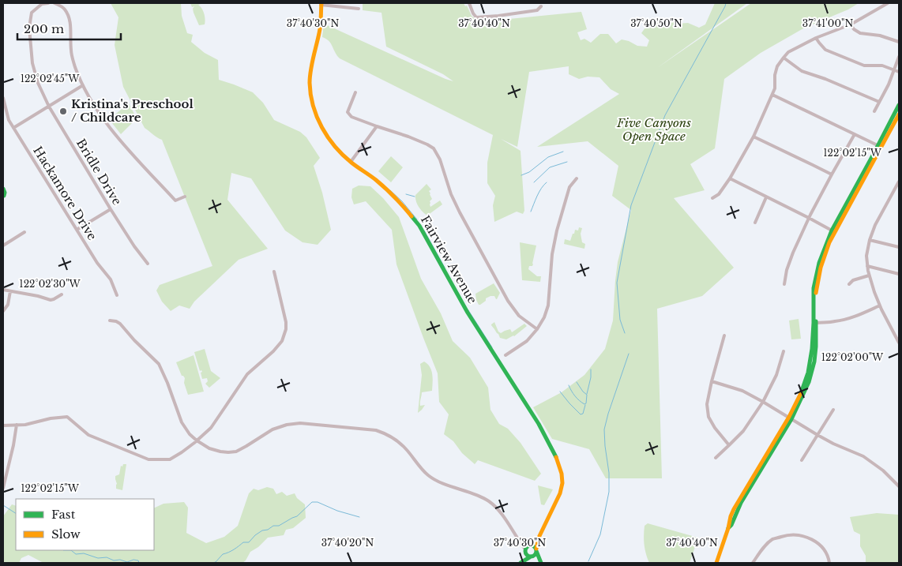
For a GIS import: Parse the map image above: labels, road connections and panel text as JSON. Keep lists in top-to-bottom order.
{
  "streets": {
    "main road": ["Fairview Avenue"],
    "street": ["Bridle Drive", "Hackamore Drive"]
  },
  "parks": ["Five Canyons Open Space"],
  "places": ["Kristina's Preschool / Childcare"],
  "legend": ["Fast", "Slow"],
  "scale_bar": "200 m",
  "coordinates": [
    "37°40'30\"N",
    "37°40'40\"N",
    "37°40'50\"N",
    "37°41'00\"N",
    "122°02'45\"W",
    "122°02'15\"W",
    "122°02'30\"W",
    "122°02'00\"W",
    "37°40'20\"N"
  ]
}
